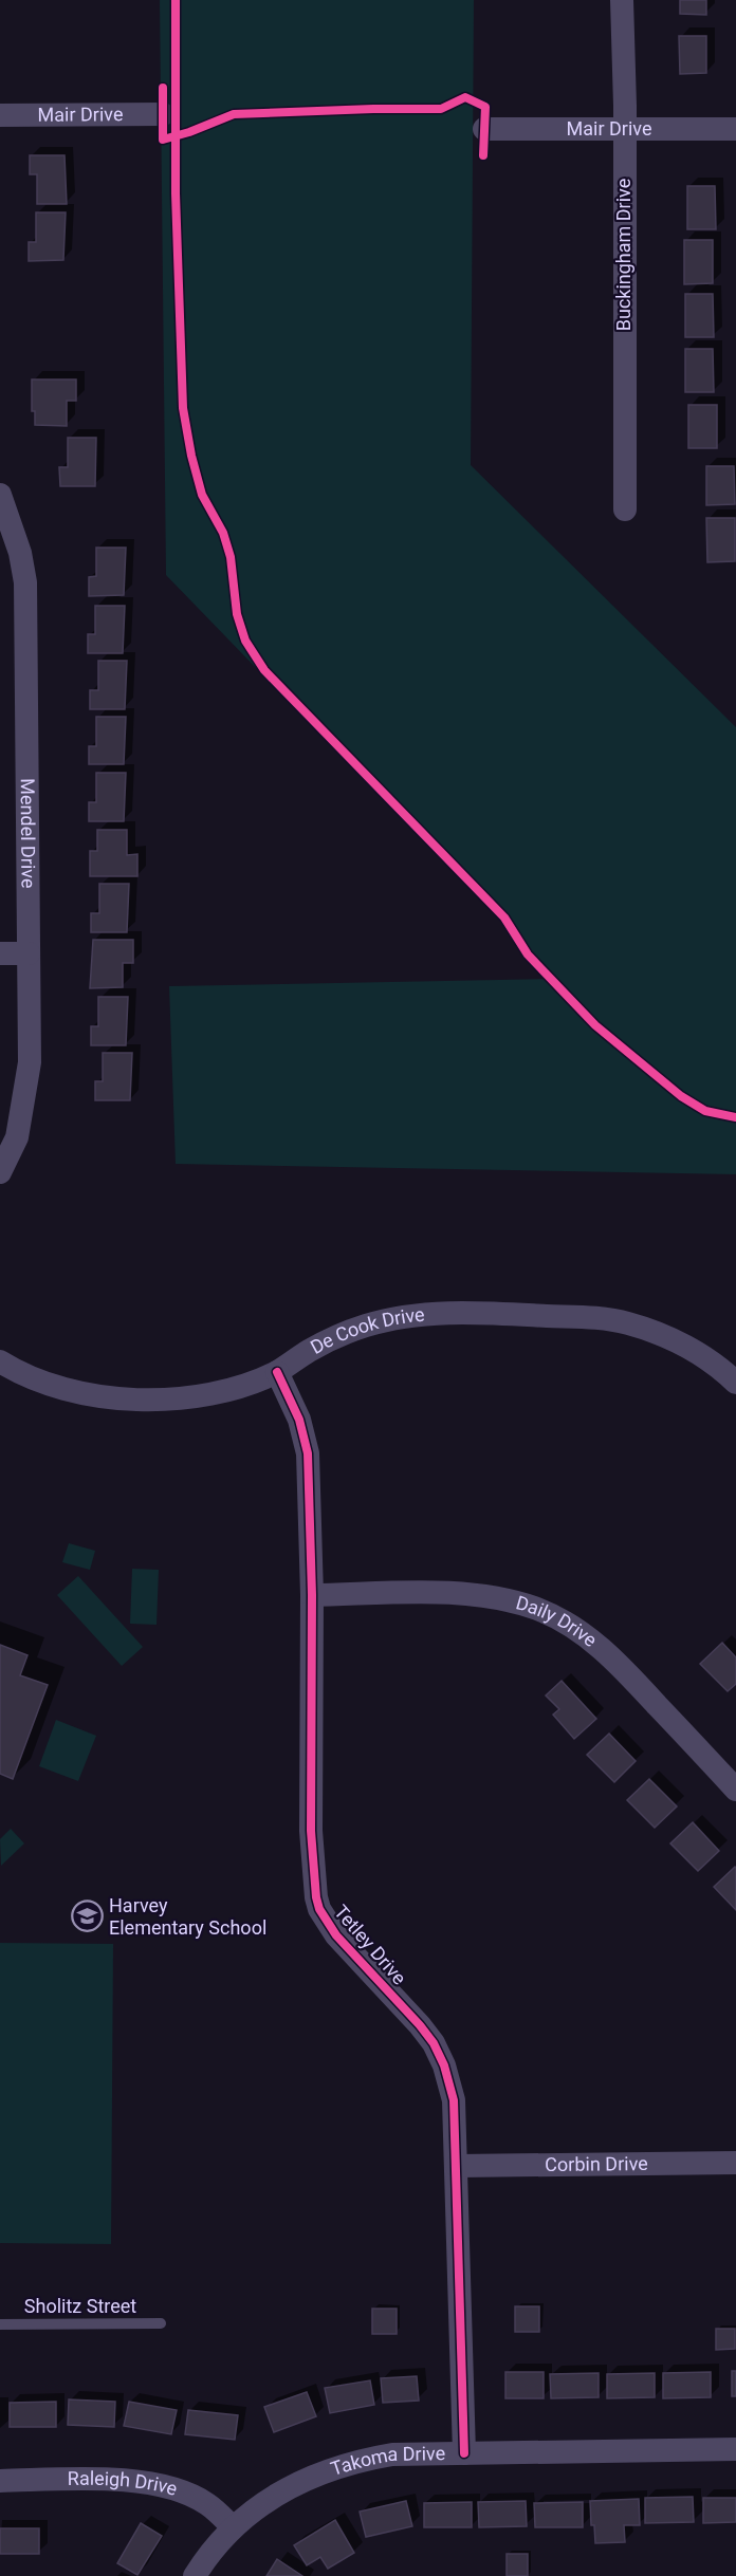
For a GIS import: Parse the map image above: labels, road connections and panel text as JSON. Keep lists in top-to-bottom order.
{
  "streets": {
    "street": [
      "Mair Drive",
      "Buckingham Drive",
      "Mendel Drive",
      "De Cook Drive",
      "Daily Drive",
      "Tetley Drive",
      "Corbin Drive",
      "Takoma Drive",
      "Raleigh Drive"
    ],
    "lane": ["Sholitz Street"]
  },
  "crossings": [
    ["Mair Drive", "Buckingham Drive"],
    ["De Cook Drive", "Tetley Drive"],
    ["Daily Drive", "Tetley Drive"],
    ["Tetley Drive", "Corbin Drive"],
    ["Tetley Drive", "Takoma Drive"],
    ["Takoma Drive", "Raleigh Drive"]
  ],
  "places": {
    "school or university": ["Harvey Elementary School"]
  }
}
